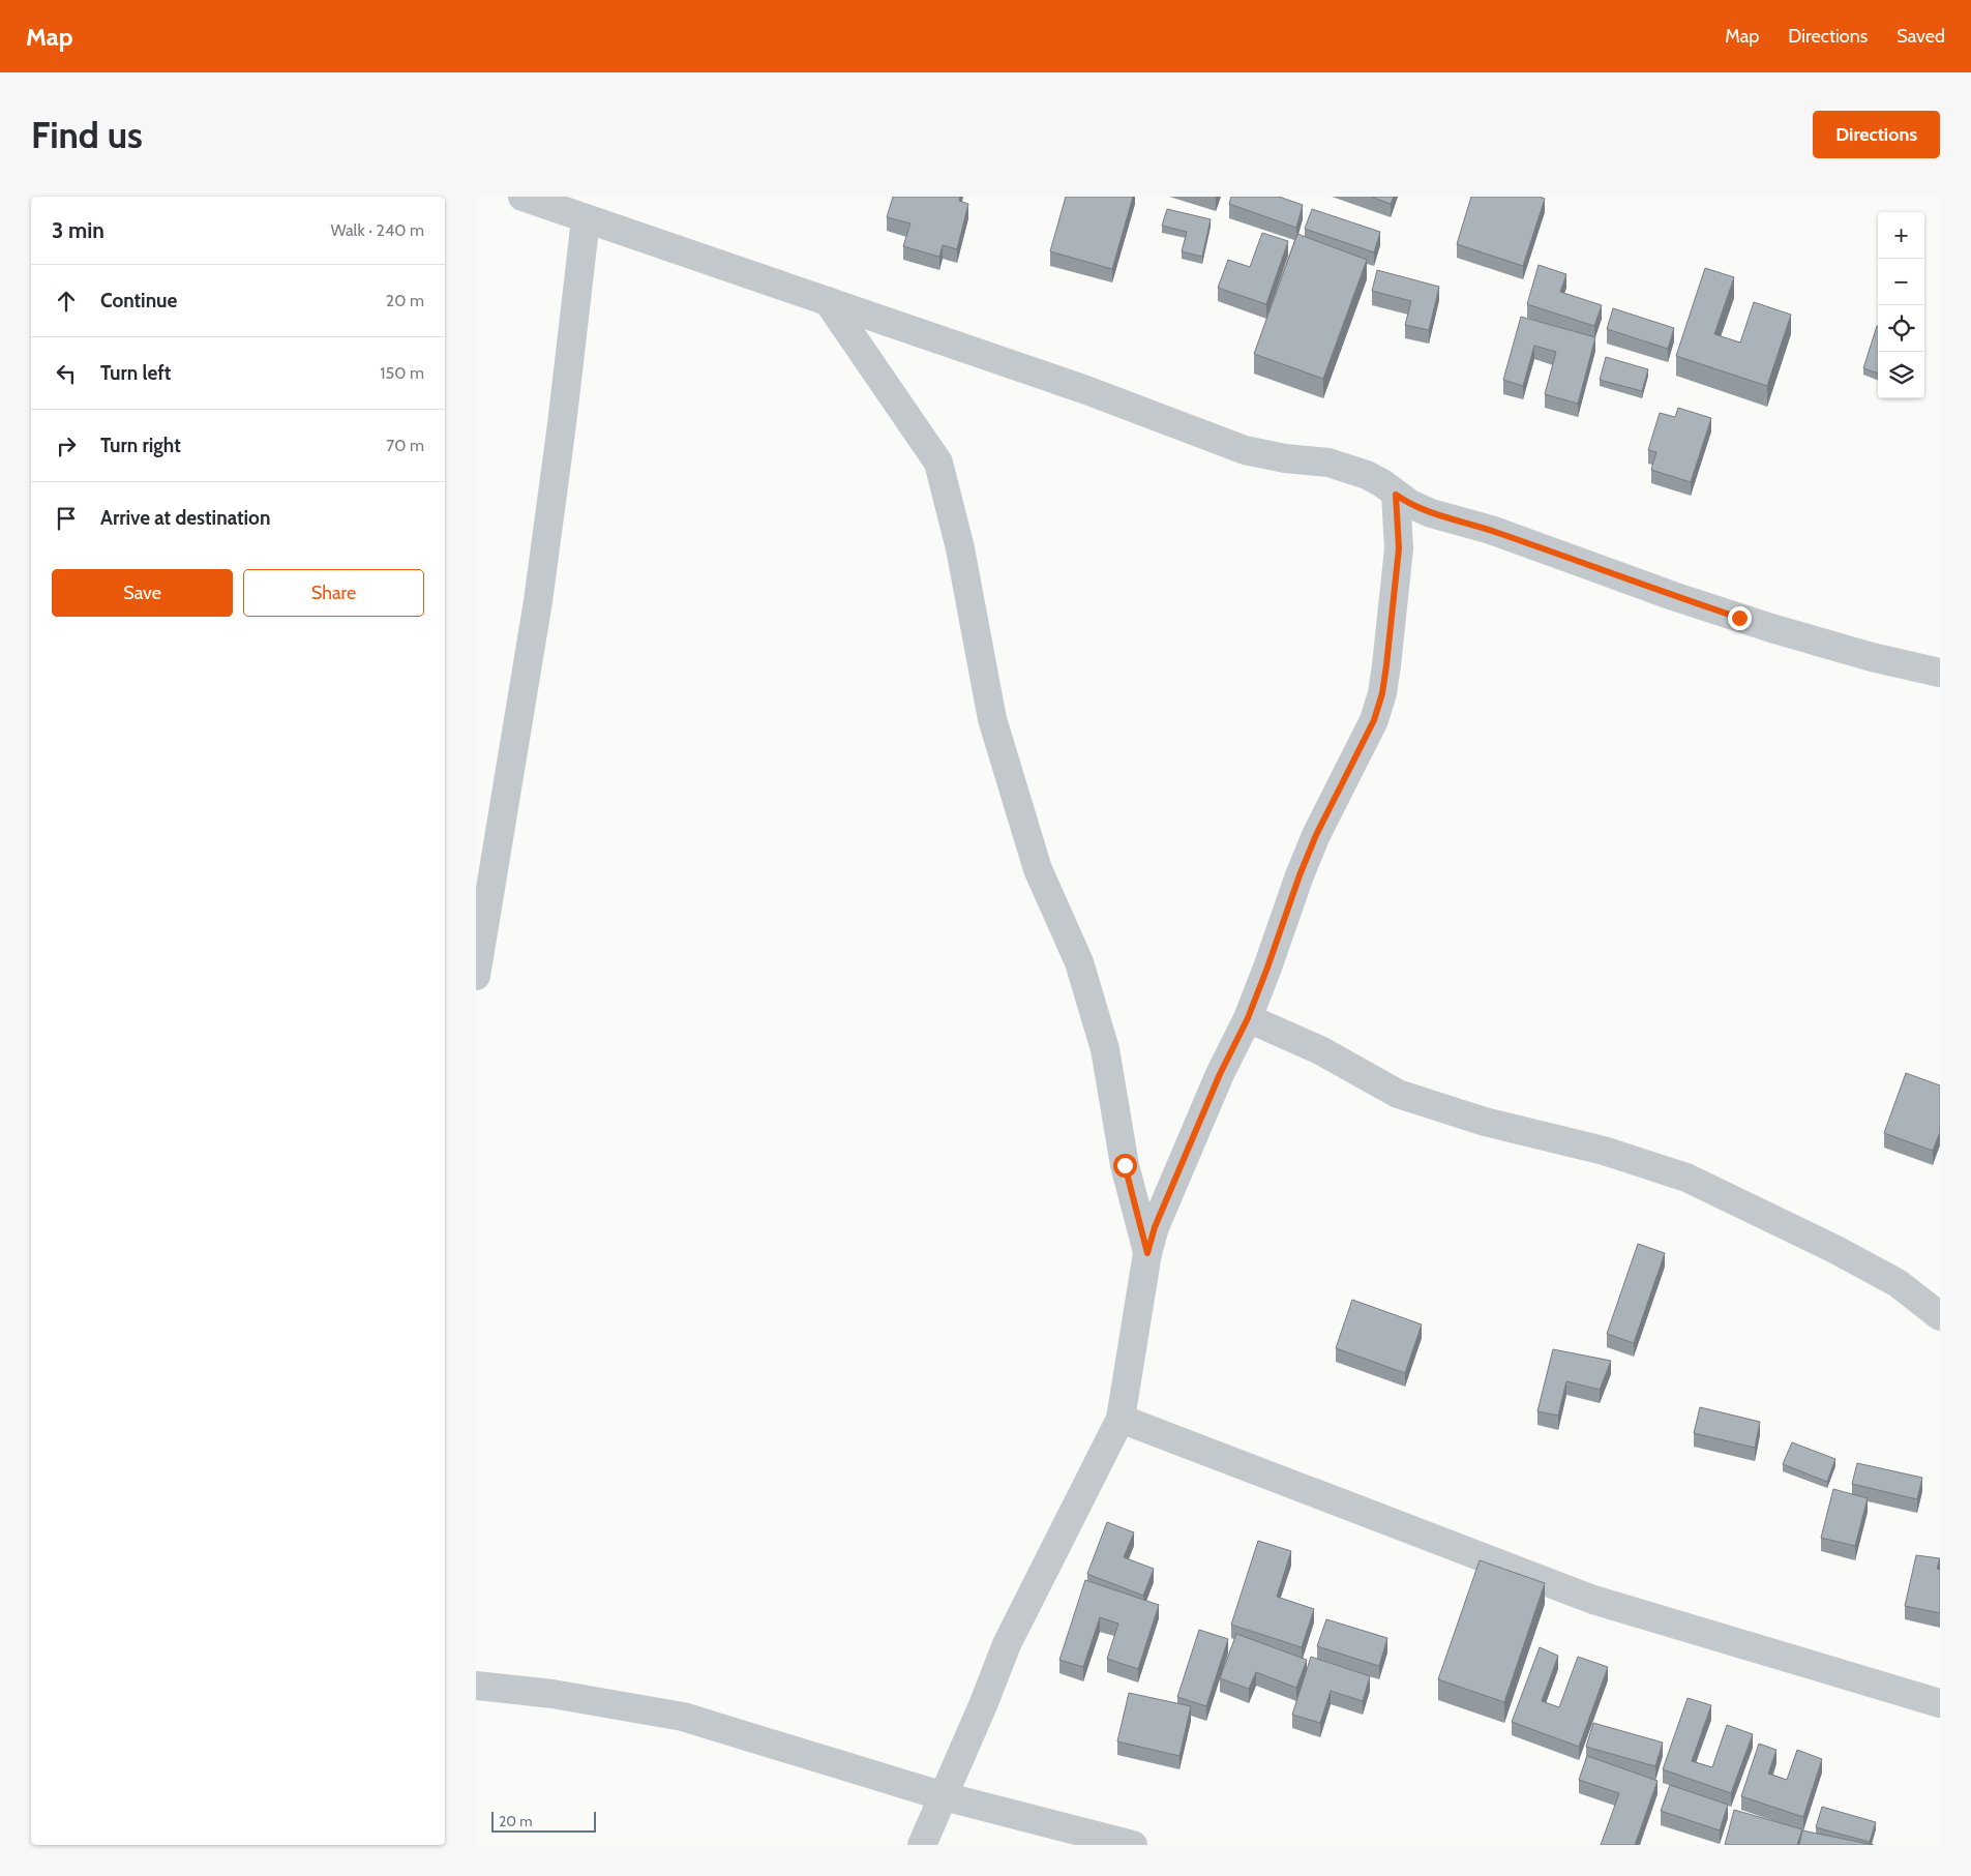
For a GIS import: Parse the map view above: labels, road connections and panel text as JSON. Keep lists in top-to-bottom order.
{
  "scale_bar": "20 m",
  "page": {
    "header": "Map",
    "nav": ["Map", "Directions", "Saved"],
    "buttons": [
      "Directions",
      ["Save", "Share"]
    ],
    "title": "Find us",
    "heading": ["3 min", "Walk · 240 m"],
    "map_buttons": ["+", "−"],
    "list": [
      ["Continue", "20 m"],
      ["Turn left", "150 m"],
      ["Turn right", "70 m"],
      "Arrive at destination"
    ],
    "scale": "20 m"
  }
}
